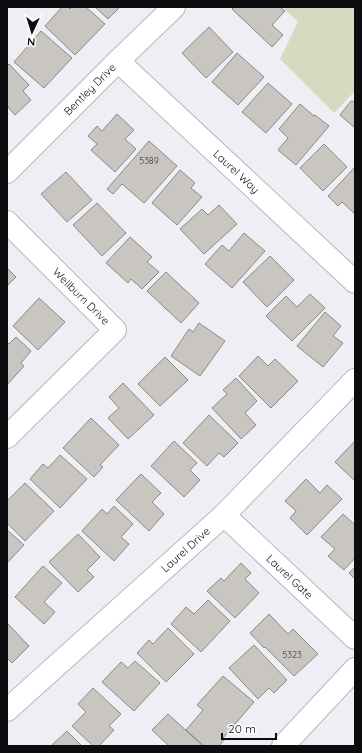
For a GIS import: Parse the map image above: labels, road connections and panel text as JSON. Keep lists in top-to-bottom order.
{
  "streets": {
    "street": [
      "Bentley Drive",
      "Laurel Way",
      "Wellburn Drive",
      "Laurel Drive",
      "Laurel Gate"
    ]
  },
  "crossings": [
    ["Bentley Drive", "Laurel Way"],
    ["Laurel Drive", "Laurel Gate"]
  ],
  "house_numbers": ["5389", "5323"],
  "scale_bar": "20 m",
  "north": "bottom"
}
